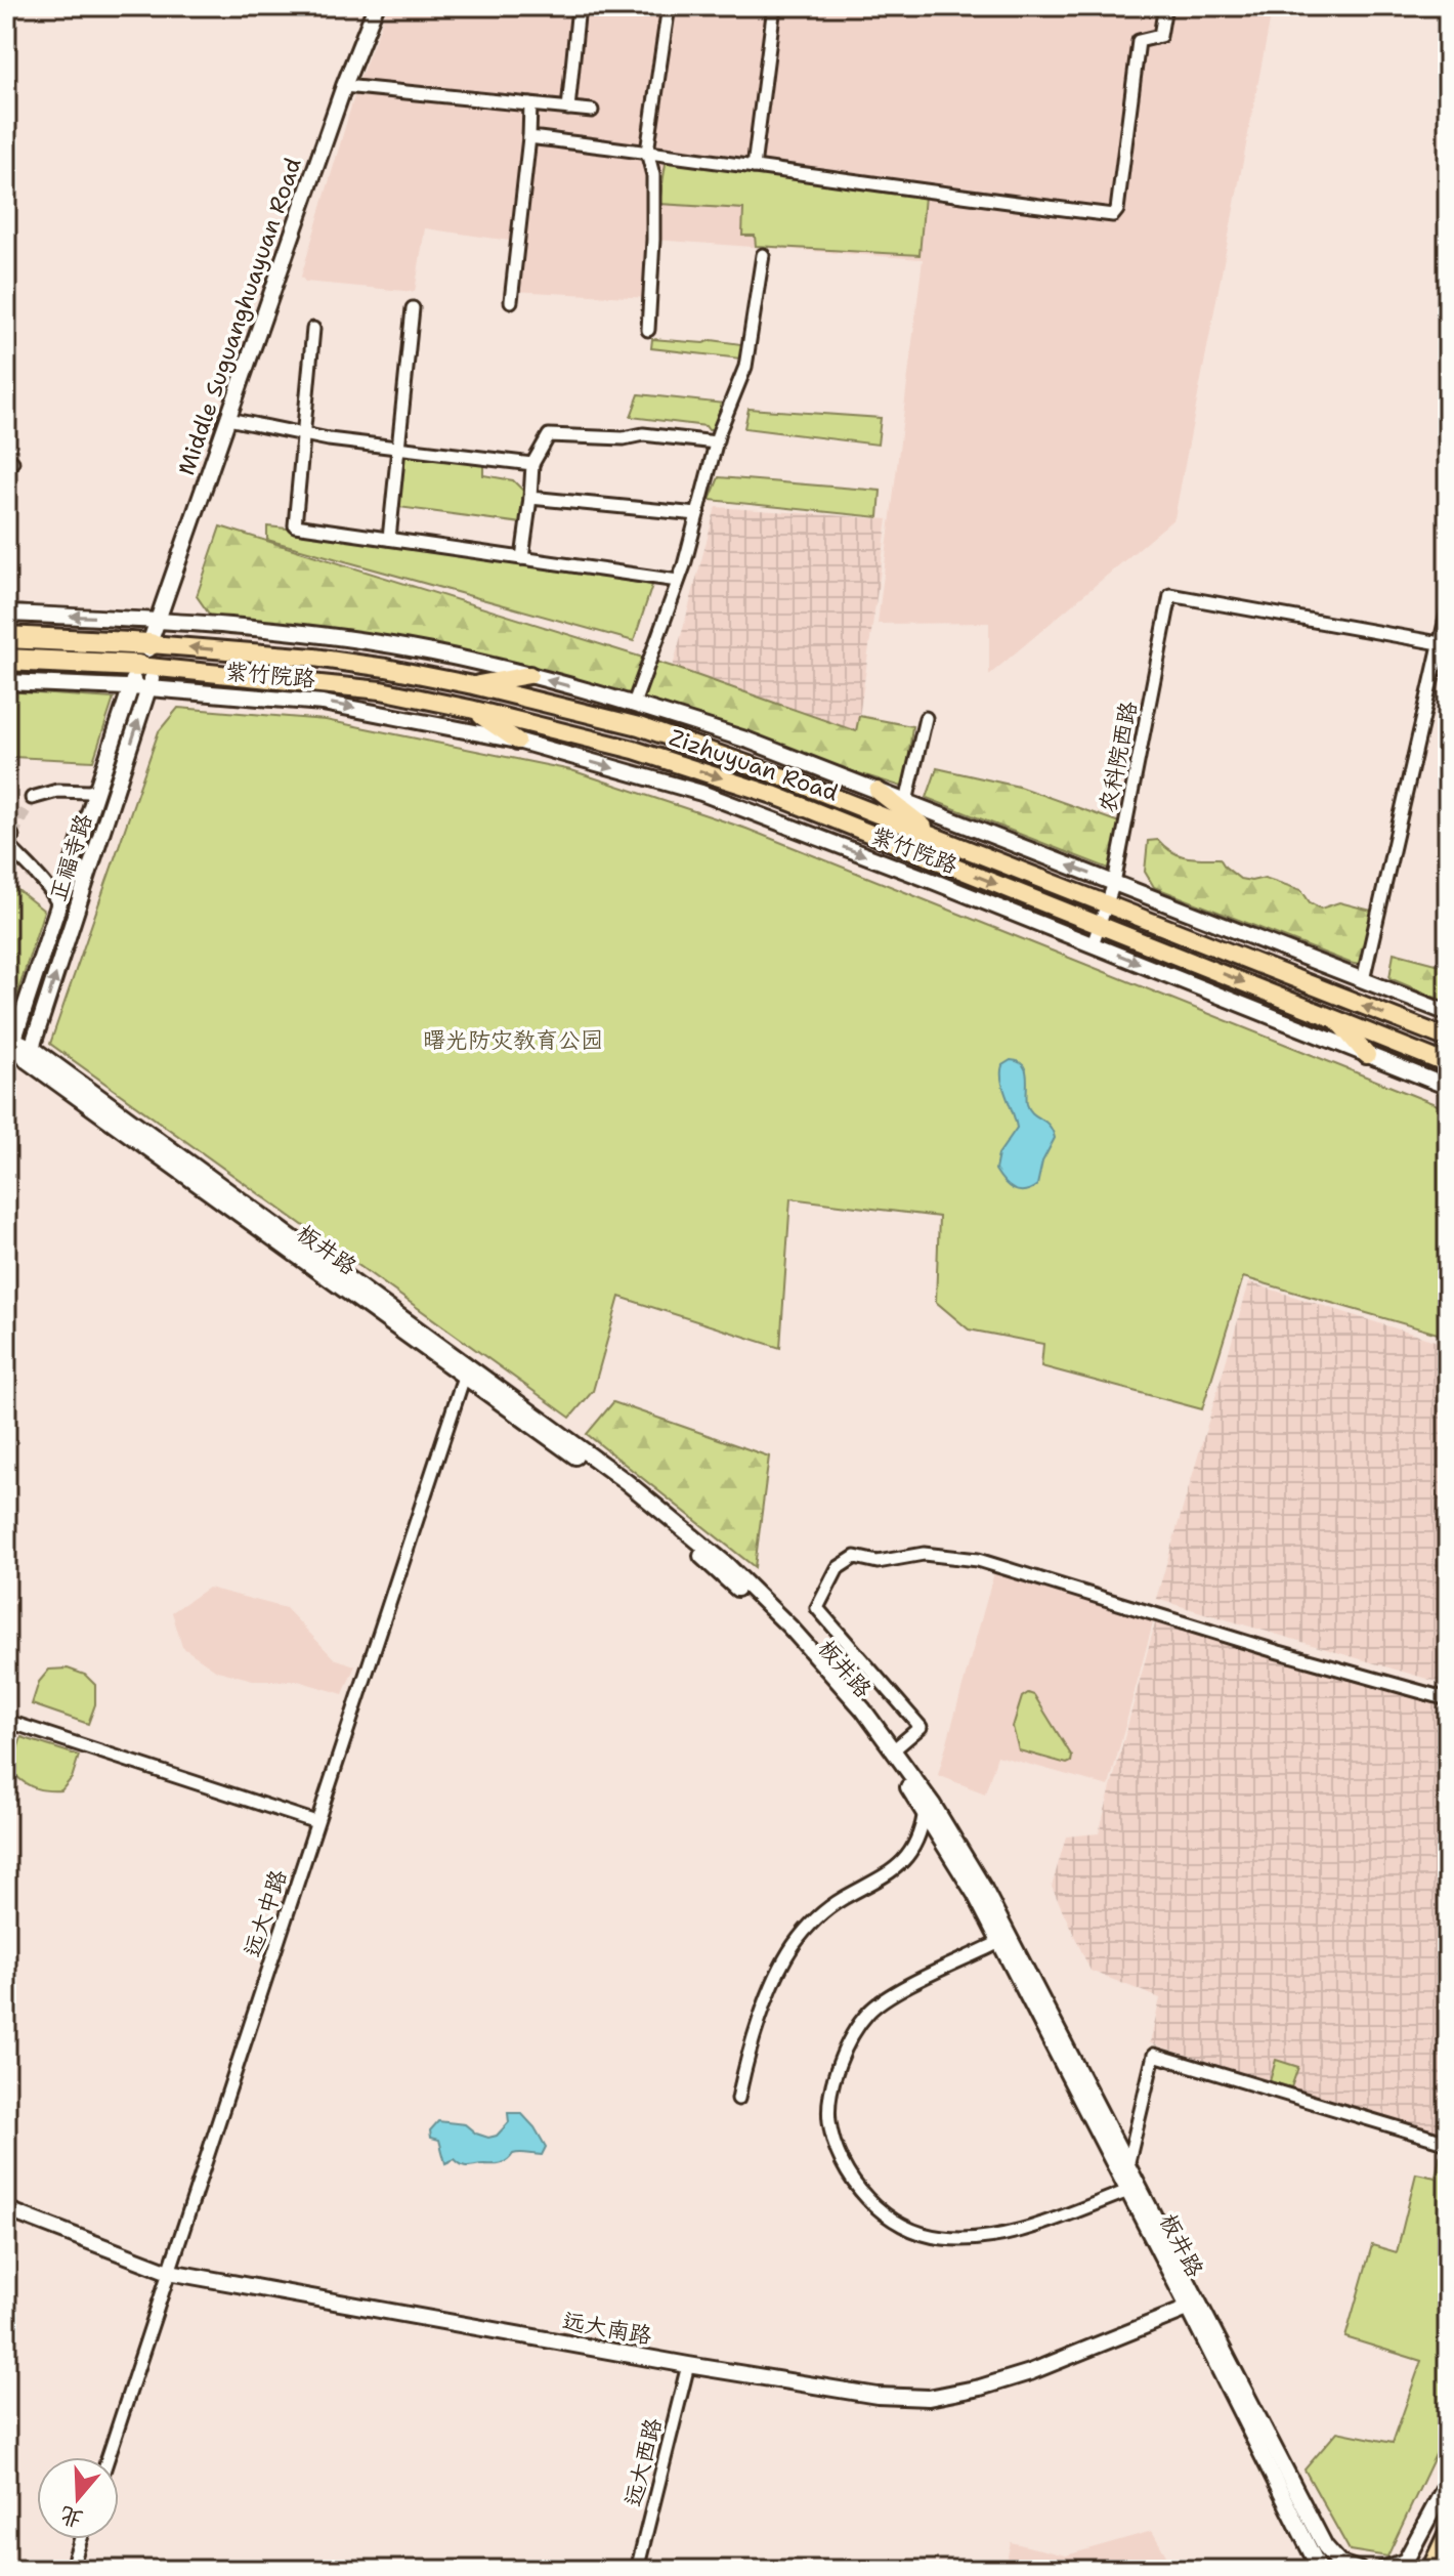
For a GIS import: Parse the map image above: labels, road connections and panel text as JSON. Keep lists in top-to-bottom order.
{
  "streets": {
    "highway": ["Zizhuyuan Road"],
    "street": [
      "Middle Suguanghuayuan Road",
      "紫竹院路",
      "农科院西路",
      "正福寺路",
      "板井路",
      "远大中路",
      "远大南路",
      "远大西路"
    ]
  },
  "crossings": [
    ["Middle Suguanghuayuan Road", "紫竹院路"],
    ["Middle Suguanghuayuan Road", "Zizhuyuan Road"],
    ["Middle Suguanghuayuan Road", "正福寺路"],
    ["紫竹院路", "农科院西路"],
    ["紫竹院路", "正福寺路"],
    ["农科院西路", "Zizhuyuan Road"],
    ["Zizhuyuan Road", "正福寺路"],
    ["正福寺路", "板井路"],
    ["板井路", "远大中路"],
    ["板井路", "远大南路"],
    ["远大中路", "远大南路"],
    ["远大南路", "远大西路"]
  ],
  "parks": ["曙光防灾教育公园"],
  "north": "bottom"
}
